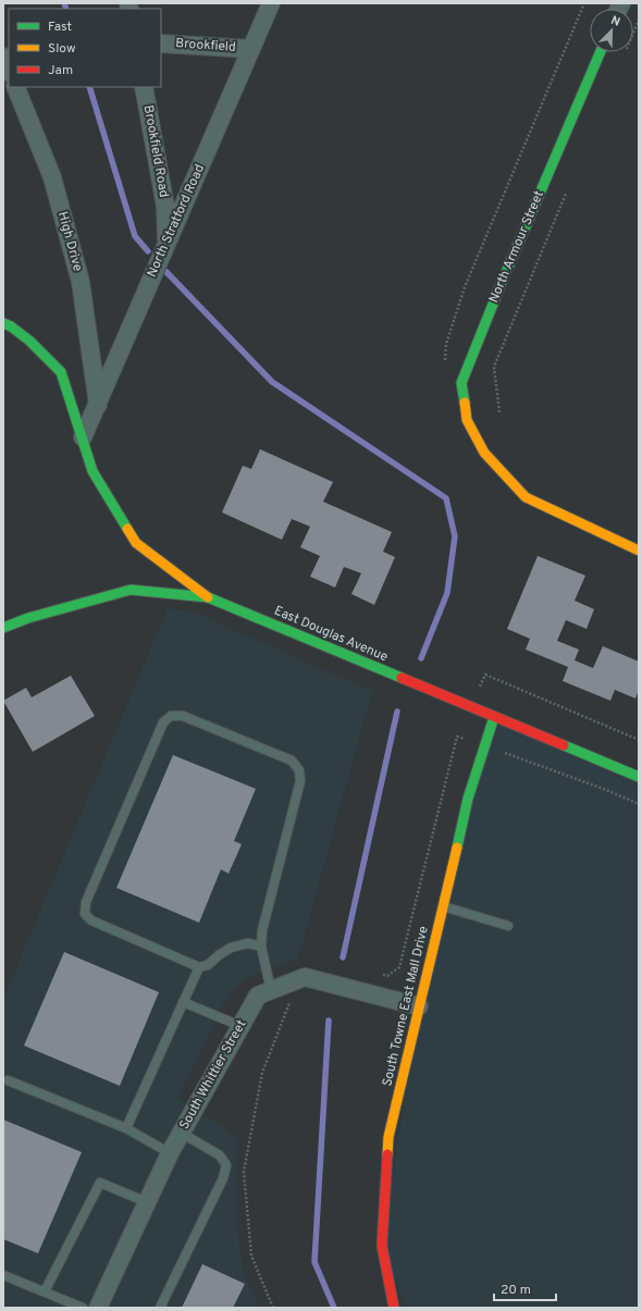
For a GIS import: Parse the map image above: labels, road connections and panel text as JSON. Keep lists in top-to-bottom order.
{
  "streets": {
    "street": [
      "Brookfield",
      "Brookfield Road",
      "North Stratford Road",
      "High Drive",
      "North Armour Street",
      "East Douglas Avenue",
      "South Towne East Mall Drive",
      "South Whittier Street"
    ]
  },
  "crossings": [
    ["Brookfield", "North Stratford Road"],
    ["Brookfield Road", "North Stratford Road"],
    ["North Stratford Road", "High Drive"],
    ["East Douglas Avenue", "South Towne East Mall Drive"],
    ["South Towne East Mall Drive", "South Whittier Street"]
  ],
  "legend": ["Fast", "Slow", "Jam"],
  "scale_bar": "20 m",
  "north": "top right"
}
